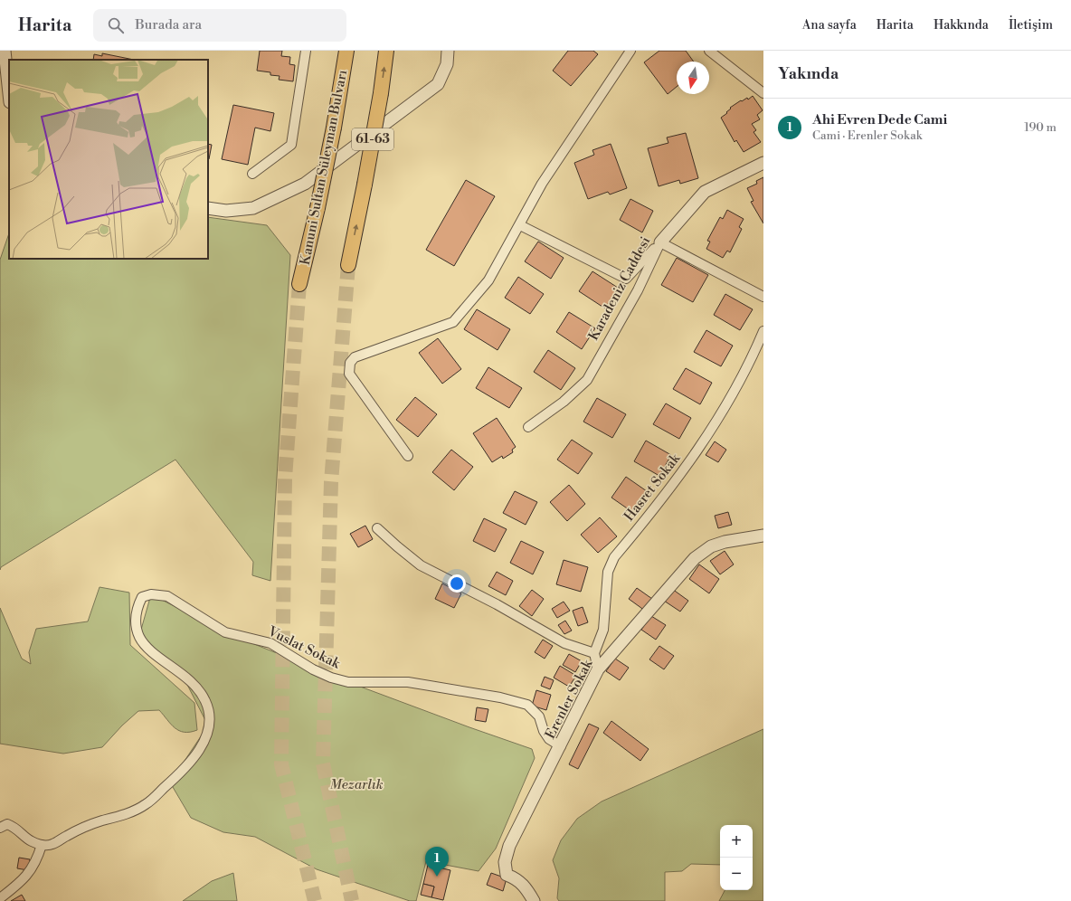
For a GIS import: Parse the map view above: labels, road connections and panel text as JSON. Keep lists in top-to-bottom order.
{
  "streets": {
    "main road": ["61-63", "Kanuni Sultan Süleyman Bulvarı"],
    "street": [
      "Karadeniz Caddesi",
      "Hasret Sokak",
      "Vuslat Sokak",
      "Erenler Sokak"
    ]
  },
  "crossings": [
    ["Hasret Sokak", "Erenler Sokak"],
    ["Vuslat Sokak", "Erenler Sokak"]
  ],
  "parks": ["Mezarlık"],
  "north": "bottom",
  "page": {
    "header": "Harita",
    "search": "Burada ara",
    "nav": [
      "Ana sayfa",
      "Harita",
      "Hakkında",
      "İletişim"
    ],
    "heading": "Yakında",
    "list": [
      {
        "mark": "1",
        "name": "Ahi Evren Dede Cami",
        "note": "Cami · Erenler Sokak",
        "value": "190 m"
      }
    ],
    "map_buttons": ["+", "−"],
    "pins": "1"
  }
}
